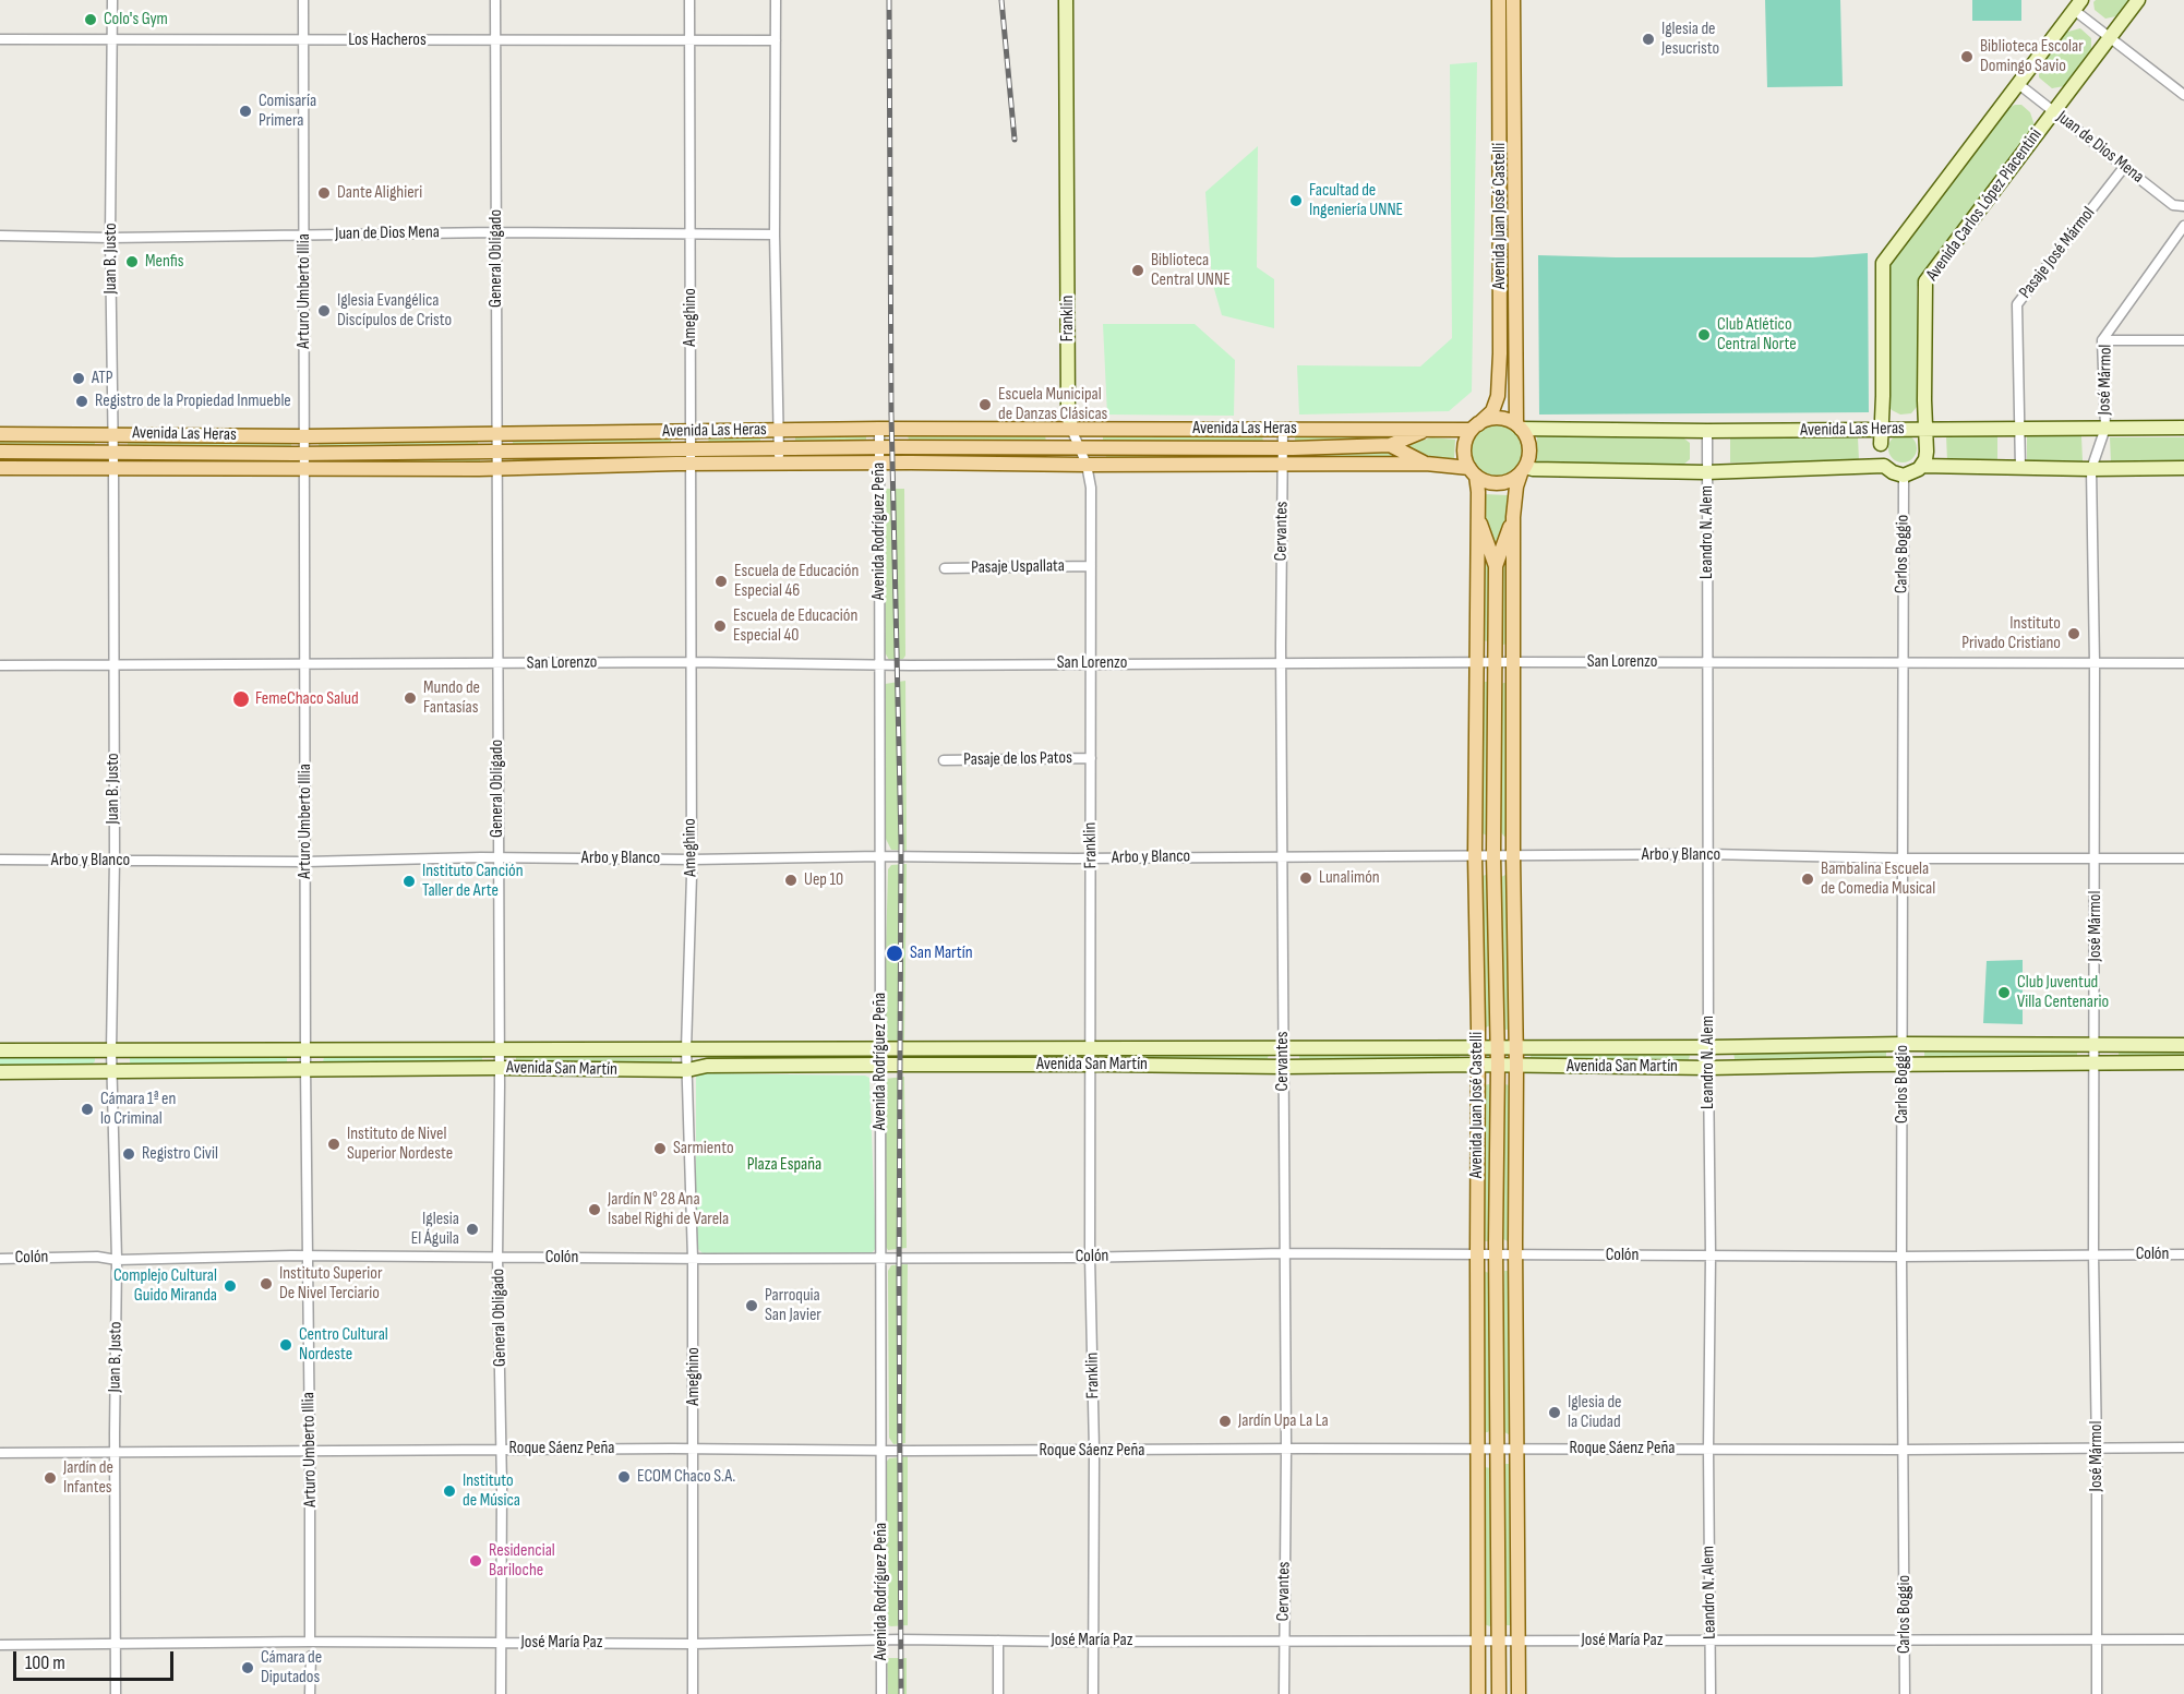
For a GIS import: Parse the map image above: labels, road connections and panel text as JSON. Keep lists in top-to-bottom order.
{
  "streets": {
    "main road": [
      "Avenida Carlos López Piacentini",
      "Avenida Juan José Castelli",
      "Franklin",
      "Avenida Las Heras",
      "Avenida San Martín"
    ],
    "street": [
      "Los Hacheros",
      "Juan de Dios Mena",
      "Pasaje José Mármol",
      "Juan B. Justo",
      "General Obligado",
      "Arturo Umberto Illia",
      "Ameghino",
      "José Mármol",
      "Avenida Rodríguez Peña",
      "Cervantes",
      "Leandro N. Alem",
      "Carlos Boggio",
      "Pasaje Uspallata",
      "San Lorenzo",
      "Pasaje de los Patos",
      "Arbo y Blanco",
      "Colón",
      "Roque Sáenz Peña",
      "José María Paz"
    ]
  },
  "crossings": [
    ["Los Hacheros", "Juan B. Justo"],
    ["Los Hacheros", "General Obligado"],
    ["Los Hacheros", "Arturo Umberto Illia"],
    ["Los Hacheros", "Ameghino"],
    ["Juan de Dios Mena", "Avenida Carlos López Piacentini"],
    ["Juan de Dios Mena", "Pasaje José Mármol"],
    ["Juan de Dios Mena", "Juan B. Justo"],
    ["Juan de Dios Mena", "General Obligado"],
    ["Juan de Dios Mena", "Arturo Umberto Illia"],
    ["Juan de Dios Mena", "Ameghino"],
    ["Avenida Carlos López Piacentini", "Avenida Las Heras"],
    ["Avenida Carlos López Piacentini", "Carlos Boggio"],
    ["Avenida Juan José Castelli", "Avenida Las Heras"],
    ["Avenida Juan José Castelli", "San Lorenzo"],
    ["Avenida Juan José Castelli", "Arbo y Blanco"],
    ["Avenida Juan José Castelli", "Avenida San Martín"],
    ["Avenida Juan José Castelli", "Colón"],
    ["Avenida Juan José Castelli", "Roque Sáenz Peña"],
    ["Avenida Juan José Castelli", "José María Paz"],
    ["Pasaje José Mármol", "Avenida Las Heras"],
    ["Juan B. Justo", "Avenida Las Heras"],
    ["Juan B. Justo", "San Lorenzo"],
    ["Juan B. Justo", "Arbo y Blanco"],
    ["Juan B. Justo", "Avenida San Martín"],
    ["Juan B. Justo", "Colón"],
    ["Juan B. Justo", "Roque Sáenz Peña"],
    ["Juan B. Justo", "José María Paz"],
    ["General Obligado", "Avenida Las Heras"],
    ["General Obligado", "San Lorenzo"],
    ["General Obligado", "Arbo y Blanco"],
    ["General Obligado", "Avenida San Martín"],
    ["General Obligado", "Colón"],
    ["General Obligado", "Roque Sáenz Peña"],
    ["General Obligado", "José María Paz"],
    ["Arturo Umberto Illia", "Avenida Las Heras"],
    ["Arturo Umberto Illia", "San Lorenzo"],
    ["Arturo Umberto Illia", "Arbo y Blanco"],
    ["Arturo Umberto Illia", "Avenida San Martín"],
    ["Arturo Umberto Illia", "Colón"],
    ["Arturo Umberto Illia", "Roque Sáenz Peña"],
    ["Arturo Umberto Illia", "José María Paz"],
    ["Ameghino", "Avenida Las Heras"],
    ["Ameghino", "San Lorenzo"],
    ["Ameghino", "Arbo y Blanco"],
    ["Ameghino", "Avenida San Martín"],
    ["Ameghino", "Colón"],
    ["Ameghino", "Roque Sáenz Peña"],
    ["Ameghino", "José María Paz"],
    ["Franklin", "Avenida Las Heras"],
    ["Franklin", "Pasaje Uspallata"],
    ["Franklin", "San Lorenzo"],
    ["Franklin", "Pasaje de los Patos"],
    ["Franklin", "Arbo y Blanco"],
    ["Franklin", "Avenida San Martín"],
    ["Franklin", "Colón"],
    ["Franklin", "Roque Sáenz Peña"],
    ["Franklin", "José María Paz"],
    ["José Mármol", "Avenida Las Heras"],
    ["José Mármol", "San Lorenzo"],
    ["José Mármol", "Arbo y Blanco"],
    ["José Mármol", "Avenida San Martín"],
    ["José Mármol", "Colón"],
    ["José Mármol", "Roque Sáenz Peña"],
    ["José Mármol", "José María Paz"],
    ["Avenida Las Heras", "Avenida Rodríguez Peña"],
    ["Avenida Las Heras", "Cervantes"],
    ["Avenida Las Heras", "Leandro N. Alem"],
    ["Avenida Las Heras", "Carlos Boggio"],
    ["Avenida Rodríguez Peña", "San Lorenzo"],
    ["Avenida Rodríguez Peña", "Arbo y Blanco"],
    ["Avenida Rodríguez Peña", "Avenida San Martín"],
    ["Avenida Rodríguez Peña", "Colón"],
    ["Avenida Rodríguez Peña", "Roque Sáenz Peña"],
    ["Avenida Rodríguez Peña", "José María Paz"],
    ["Cervantes", "San Lorenzo"],
    ["Cervantes", "Arbo y Blanco"],
    ["Cervantes", "Avenida San Martín"],
    ["Cervantes", "Colón"],
    ["Cervantes", "Roque Sáenz Peña"],
    ["Cervantes", "José María Paz"],
    ["Leandro N. Alem", "San Lorenzo"],
    ["Leandro N. Alem", "Arbo y Blanco"],
    ["Leandro N. Alem", "Avenida San Martín"],
    ["Leandro N. Alem", "Colón"],
    ["Leandro N. Alem", "Roque Sáenz Peña"],
    ["Leandro N. Alem", "José María Paz"],
    ["Carlos Boggio", "San Lorenzo"],
    ["Carlos Boggio", "Arbo y Blanco"],
    ["Carlos Boggio", "Avenida San Martín"],
    ["Carlos Boggio", "Colón"],
    ["Carlos Boggio", "Roque Sáenz Peña"],
    ["Carlos Boggio", "José María Paz"]
  ],
  "parks": ["Plaza España"],
  "places": [
    "Colo's Gym",
    "Iglesia de Jesucristo",
    "Biblioteca Escolar Domingo Savio",
    "Comisaría Primera",
    "Dante Alighieri",
    "Facultad de Ingeniería UNNE",
    "Menfis",
    "Biblioteca Central UNNE",
    "Iglesia Evangélica Discípulos de Cristo",
    "Club Atlético Central Norte",
    "ATP",
    "Registro de la Propiedad Inmueble",
    "Escuela Municipal de Danzas Clásicas",
    "Escuela de Educación Especial 46",
    "Escuela de Educación Especial 40",
    "Instituto Privado Cristiano",
    "Mundo de Fantasías",
    "FemeChaco Salud",
    "Lunalimón",
    "Bambalina Escuela de Comedia Musical",
    "Uep 10",
    "Instituto Canción Taller de Arte",
    "San Martín",
    "Club Juventud Villa Centenario",
    "Cámara 1ª en lo Criminal",
    "Instituto de Nivel Superior Nordeste",
    "Sarmiento",
    "Registro Civil",
    "Jardín N° 28 Ana Isabel Righi de Varela",
    "Iglesia El Águila",
    "Instituto Superior De Nivel Terciario",
    "Complejo Cultural Guido Miranda",
    "Parroquia San Javier",
    "Centro Cultural Nordeste",
    "Iglesia de la Ciudad",
    "Jardín Upa La La",
    "ECOM Chaco S.A.",
    "Jardín de Infantes",
    "Instituto de Música",
    "Residencial Bariloche",
    "Cámara de Diputados"
  ],
  "scale_bar": "100 m"
}
